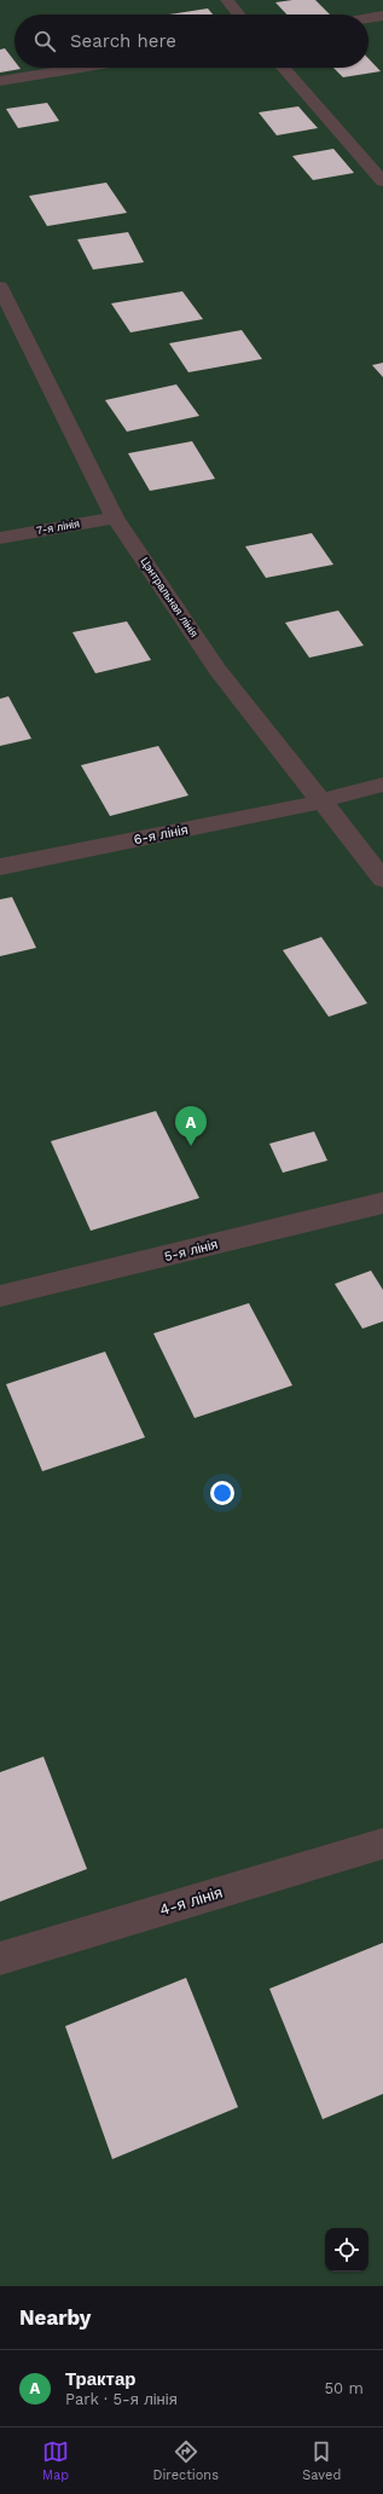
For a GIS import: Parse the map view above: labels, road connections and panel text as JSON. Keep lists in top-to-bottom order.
{
  "streets": {
    "street": [
      "7-я лінія",
      "Цэнтральная лінія",
      "6-я лінія",
      "5-я лінія",
      "4-я лінія"
    ]
  },
  "crossings": [
    ["7-я лінія", "Цэнтральная лінія"],
    ["Цэнтральная лінія", "6-я лінія"]
  ],
  "page": {
    "search": "Search here",
    "pins": "A",
    "heading": "Nearby",
    "list": [
      {
        "mark": "A",
        "name": "Трактар",
        "note": "Park · 5-я лінія",
        "value": "50 m"
      }
    ],
    "nav": ["Map", "Directions", "Saved"]
  }
}
